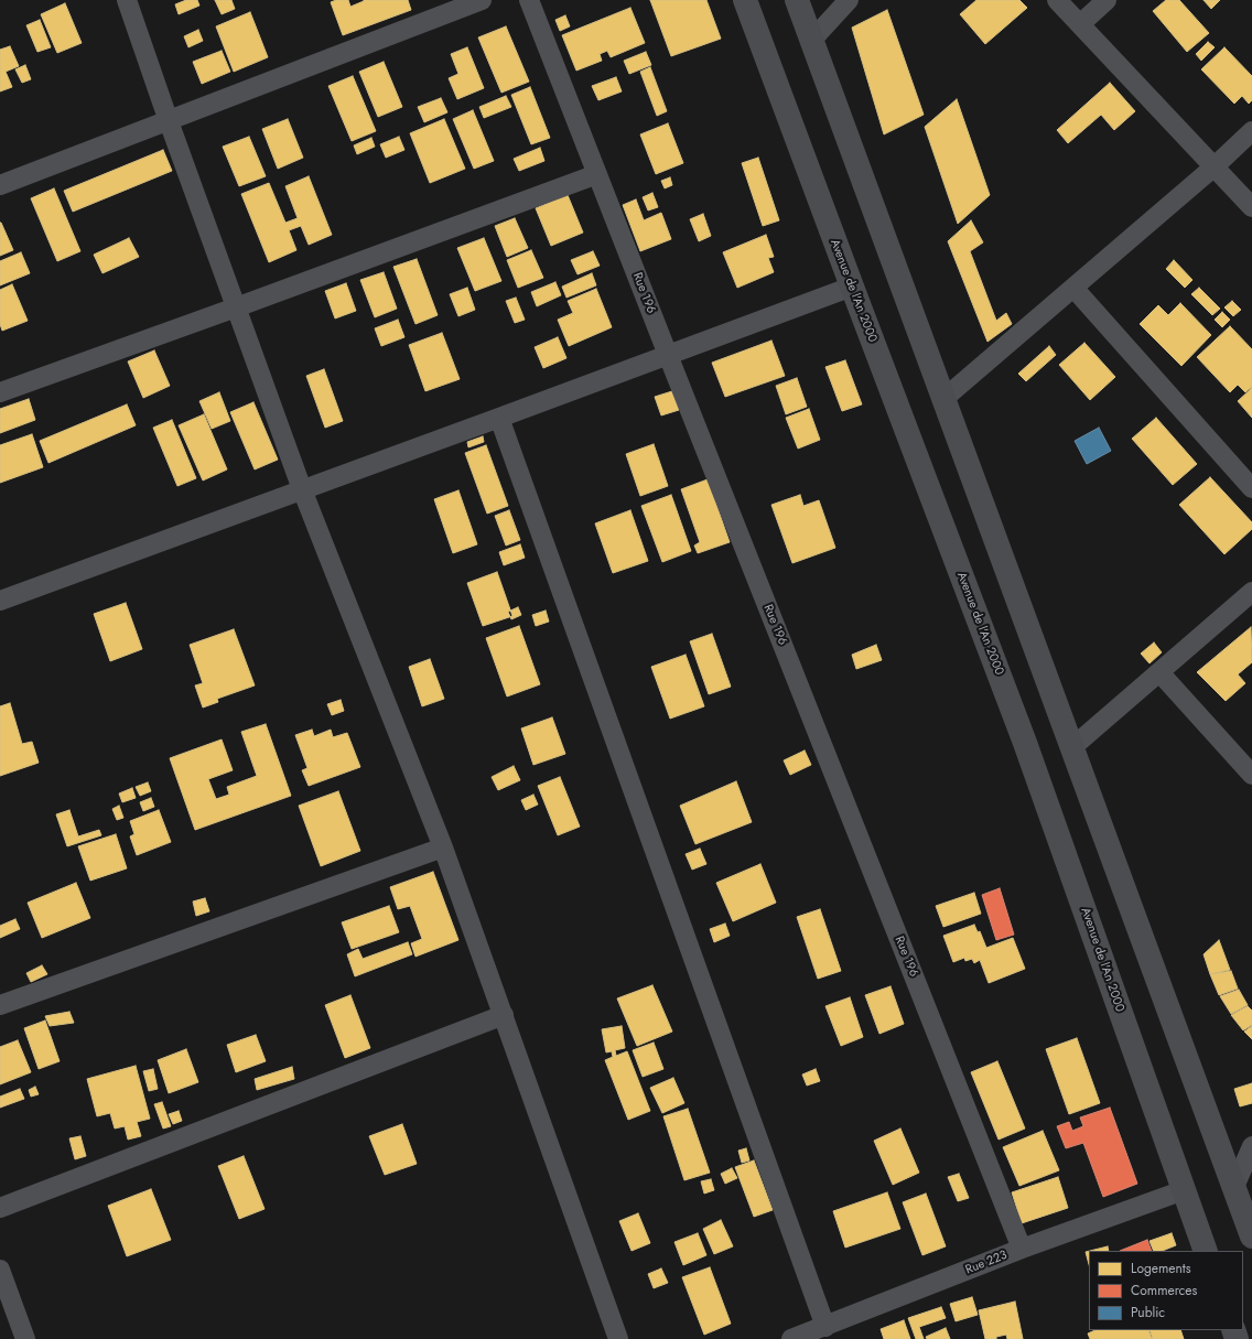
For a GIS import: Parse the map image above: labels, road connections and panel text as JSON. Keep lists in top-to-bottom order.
{
  "streets": {
    "main road": ["Avenue de l'An 2000"],
    "street": ["Rue 196", "Rue 223"]
  },
  "crossings": [
    ["Avenue de l'An 2000", "Rue 223"],
    ["Rue 196", "Rue 223"]
  ],
  "legend": ["Logements", "Commerces", "Public"]
}
